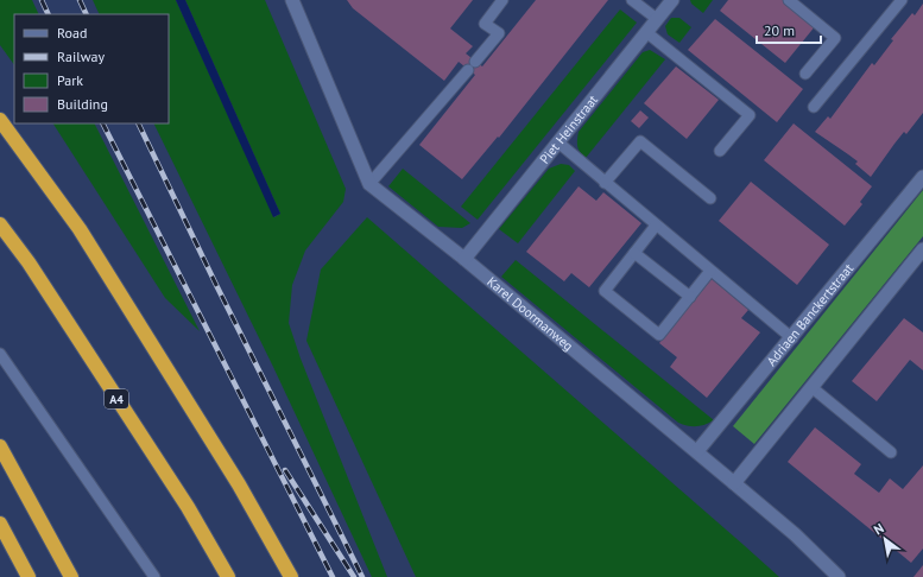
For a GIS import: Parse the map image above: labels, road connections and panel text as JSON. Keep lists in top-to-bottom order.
{
  "streets": {
    "highway": ["A4"],
    "street": ["Piet Heinstraat", "Karel Doormanweg", "Adriaen Banckertstraat"]
  },
  "crossings": [
    ["Piet Heinstraat", "Karel Doormanweg"],
    ["Karel Doormanweg", "Adriaen Banckertstraat"]
  ],
  "legend": [
    "Road",
    "Railway",
    "Park",
    "Building"
  ],
  "scale_bar": "20 m",
  "north": "top left"
}
